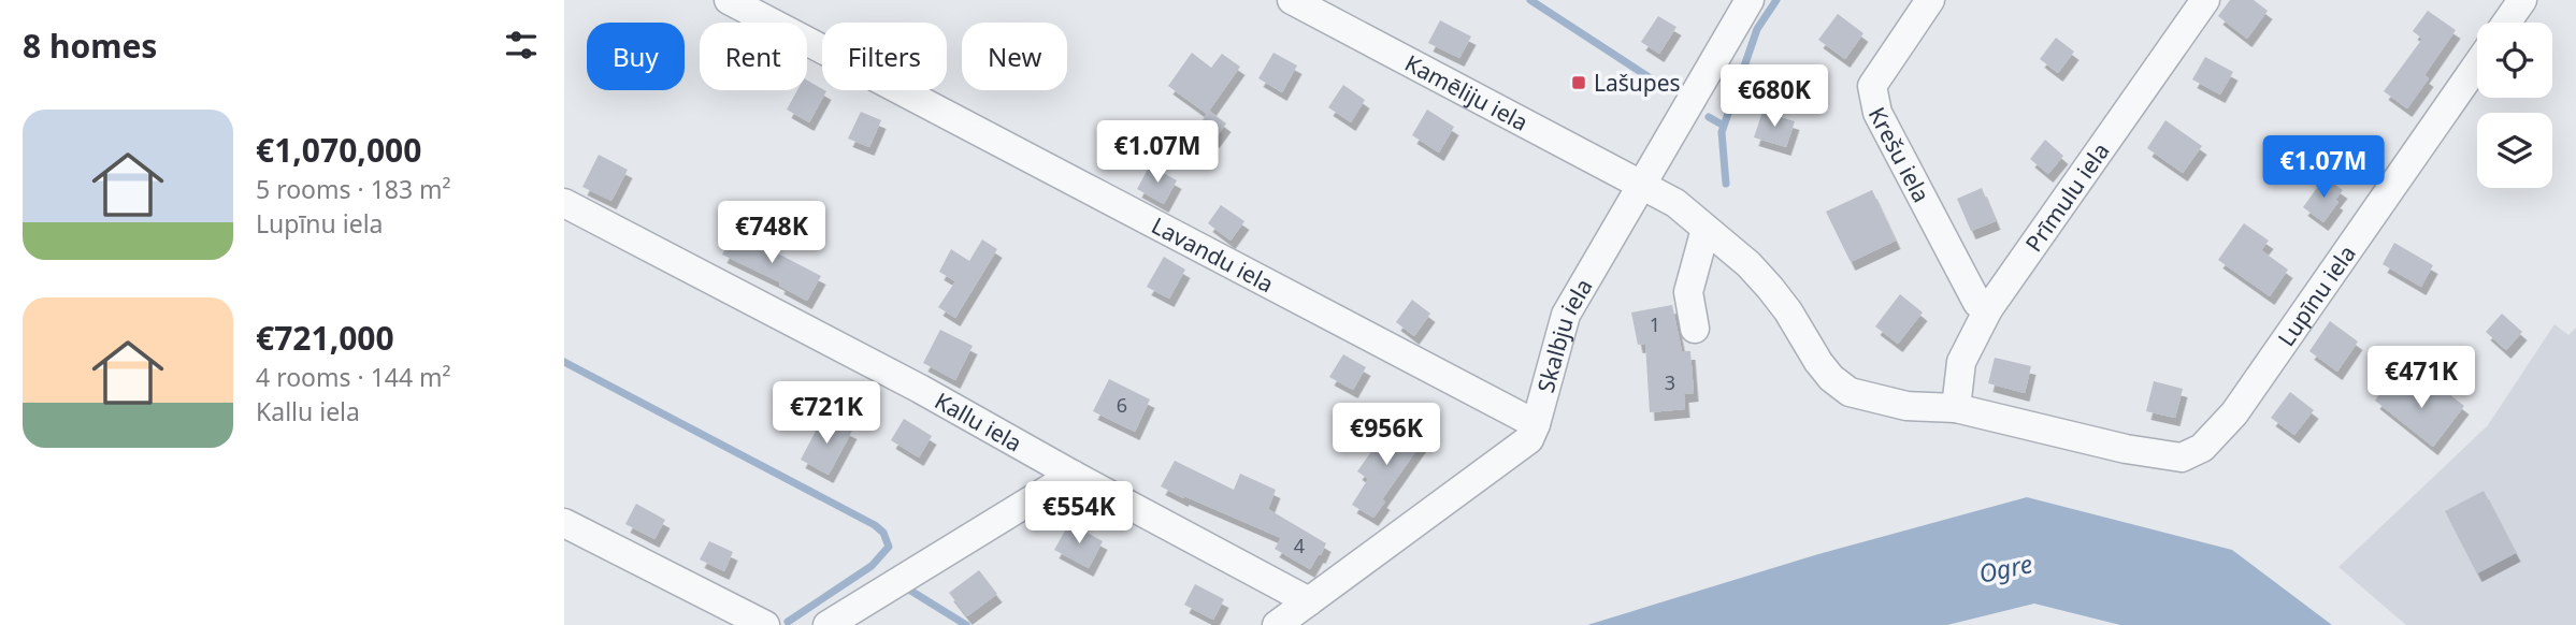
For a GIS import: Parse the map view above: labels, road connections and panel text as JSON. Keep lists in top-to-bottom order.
{
  "streets": {
    "street": [
      "Kamēliju iela",
      "Krešu iela",
      "Prīmulu iela",
      "Lavandu iela",
      "Lupīnu iela",
      "Skalbju iela",
      "Kallu iela"
    ]
  },
  "crossings": [
    ["Kamēliju iela", "Prīmulu iela"],
    ["Kamēliju iela", "Lupīnu iela"],
    ["Kamēliju iela", "Skalbju iela"],
    ["Krešu iela", "Prīmulu iela"],
    ["Lavandu iela", "Skalbju iela"],
    ["Skalbju iela", "Kallu iela"]
  ],
  "water": ["Ogre"],
  "places": {
    "transit": ["Lašupes"]
  },
  "house_numbers": [
    "1",
    "3",
    "6",
    "4"
  ],
  "page": {
    "heading": "8 homes",
    "chip": [
      "Buy",
      "Rent",
      "Filters",
      "New"
    ],
    "price": [
      "€680K",
      "€1.07M",
      "€1.07M",
      "€748K",
      "€471K",
      "€721K",
      "€956K",
      "€554K"
    ],
    "list": [
      {
        "name": "€1,070,000",
        "note": "5 rooms · 183 m² · Lupīnu iela"
      },
      {
        "name": "€721,000",
        "note": "4 rooms · 144 m² · Kallu iela"
      }
    ]
  }
}
